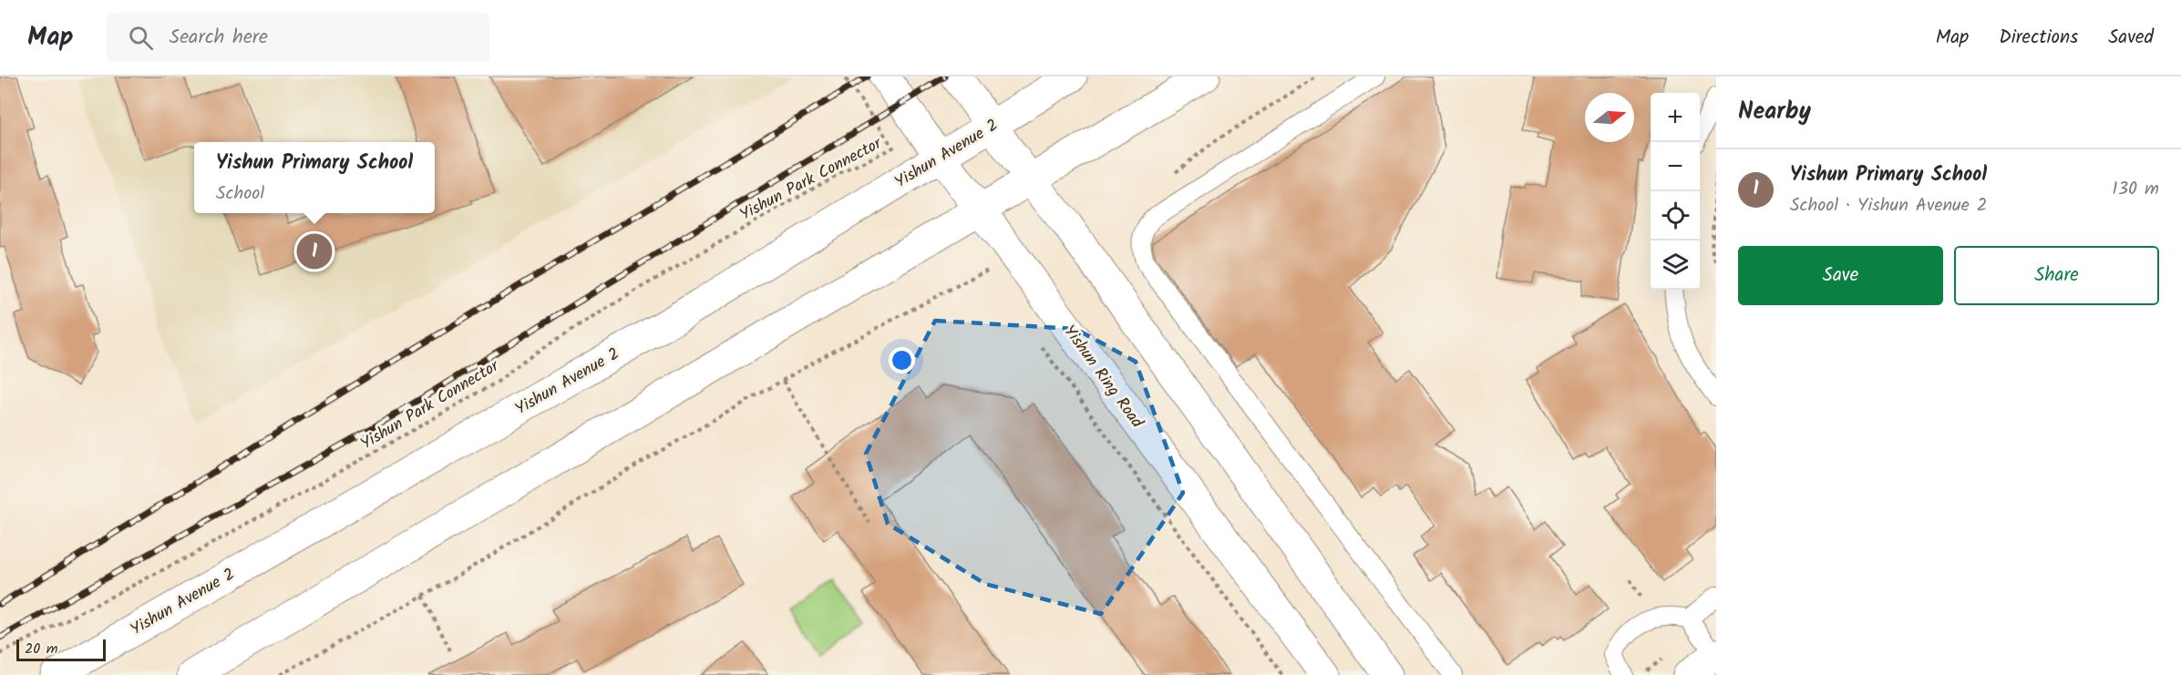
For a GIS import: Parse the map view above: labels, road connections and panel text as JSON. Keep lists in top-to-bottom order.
{
  "streets": {
    "main road": ["Yishun Avenue 2", "Yishun Ring Road"],
    "path": ["Yishun Park Connector"]
  },
  "crossings": [
    ["Yishun Avenue 2", "Yishun Ring Road"]
  ],
  "scale_bar": "20 m",
  "north": "right",
  "page": {
    "header": "Map",
    "search": "Search here",
    "nav": ["Map", "Directions", "Saved"],
    "heading": "Nearby",
    "map_buttons": ["+", "−"],
    "popup": ["Yishun Primary School", "School"],
    "list": [
      {
        "mark": "1",
        "name": "Yishun Primary School",
        "note": "School · Yishun Avenue 2",
        "value": "130 m"
      }
    ],
    "buttons": ["Save", "Share"],
    "pins": "1",
    "scale": "20 m"
  }
}
